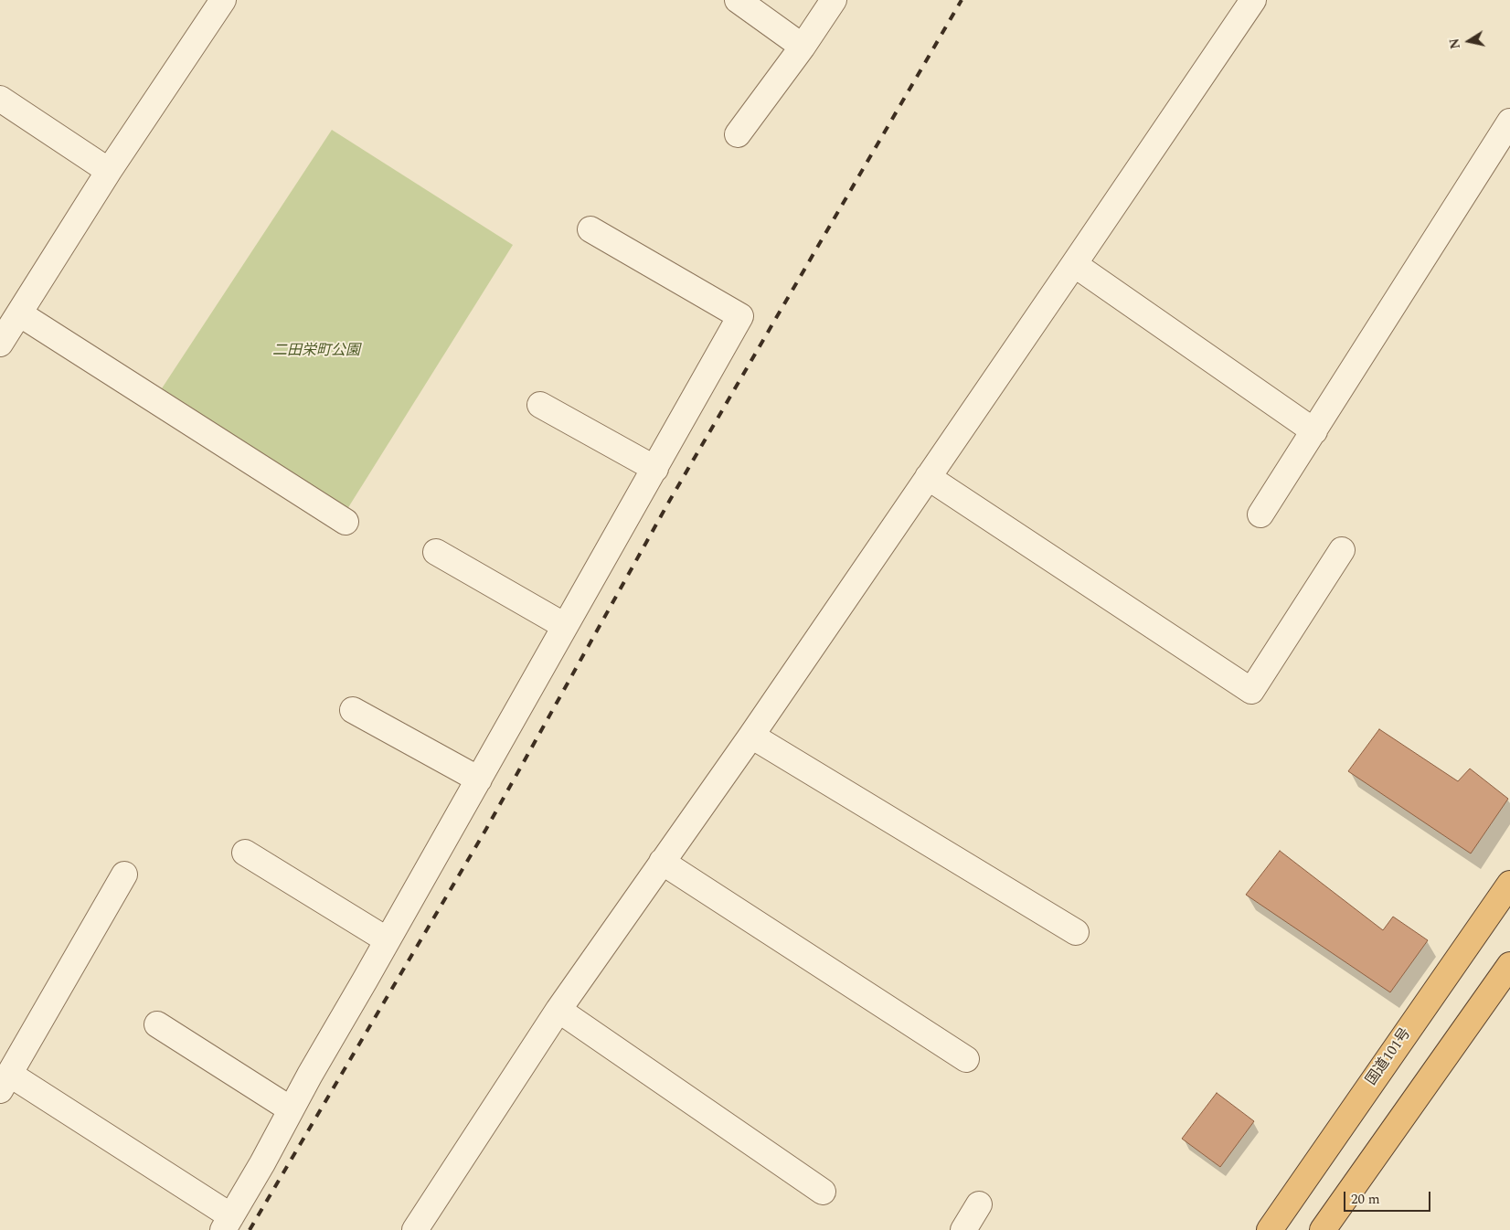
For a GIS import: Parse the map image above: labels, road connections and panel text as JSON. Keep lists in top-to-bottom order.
{
  "streets": {
    "highway": ["国道101号"]
  },
  "parks": ["二田栄町公園"],
  "scale_bar": "20 m",
  "north": "left"
}
